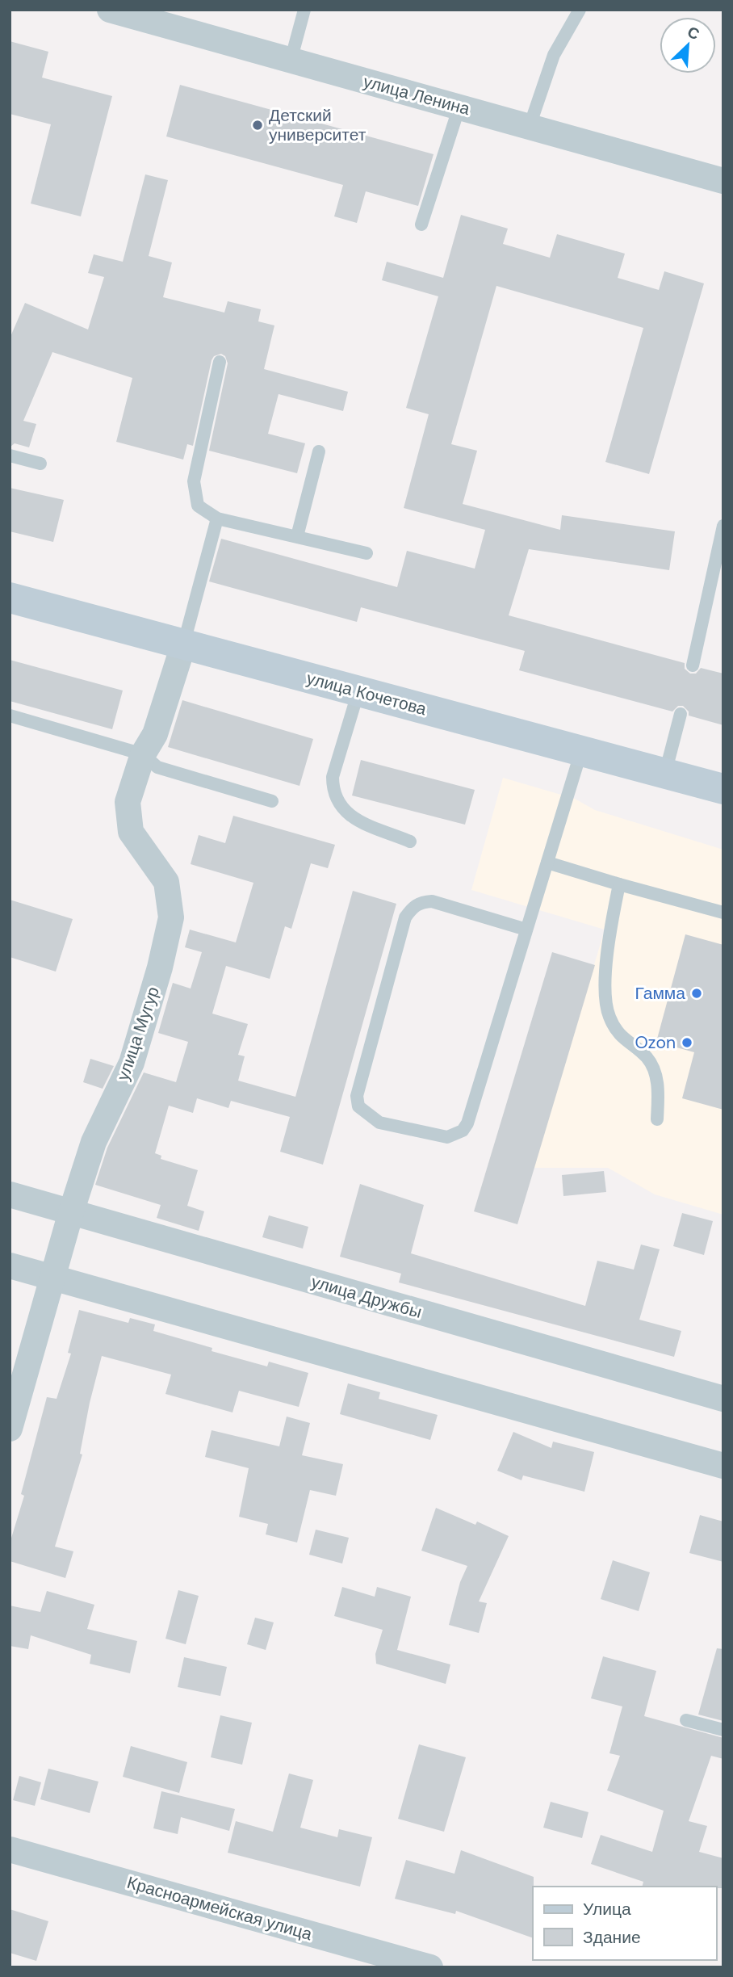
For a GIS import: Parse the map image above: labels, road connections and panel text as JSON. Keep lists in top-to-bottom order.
{
  "streets": {
    "main road": ["улица Кочетова"],
    "street": [
      "улица Ленина",
      "улица Мугур",
      "улица Дружбы",
      "Красноармейская улица"
    ]
  },
  "crossings": [
    ["улица Кочетова", "улица Мугур"],
    ["улица Мугур", "улица Дружбы"]
  ],
  "places": ["Детский университет", "Гамма", "Ozon"],
  "legend": ["Улица", "Здание"],
  "north": "top right"
}
